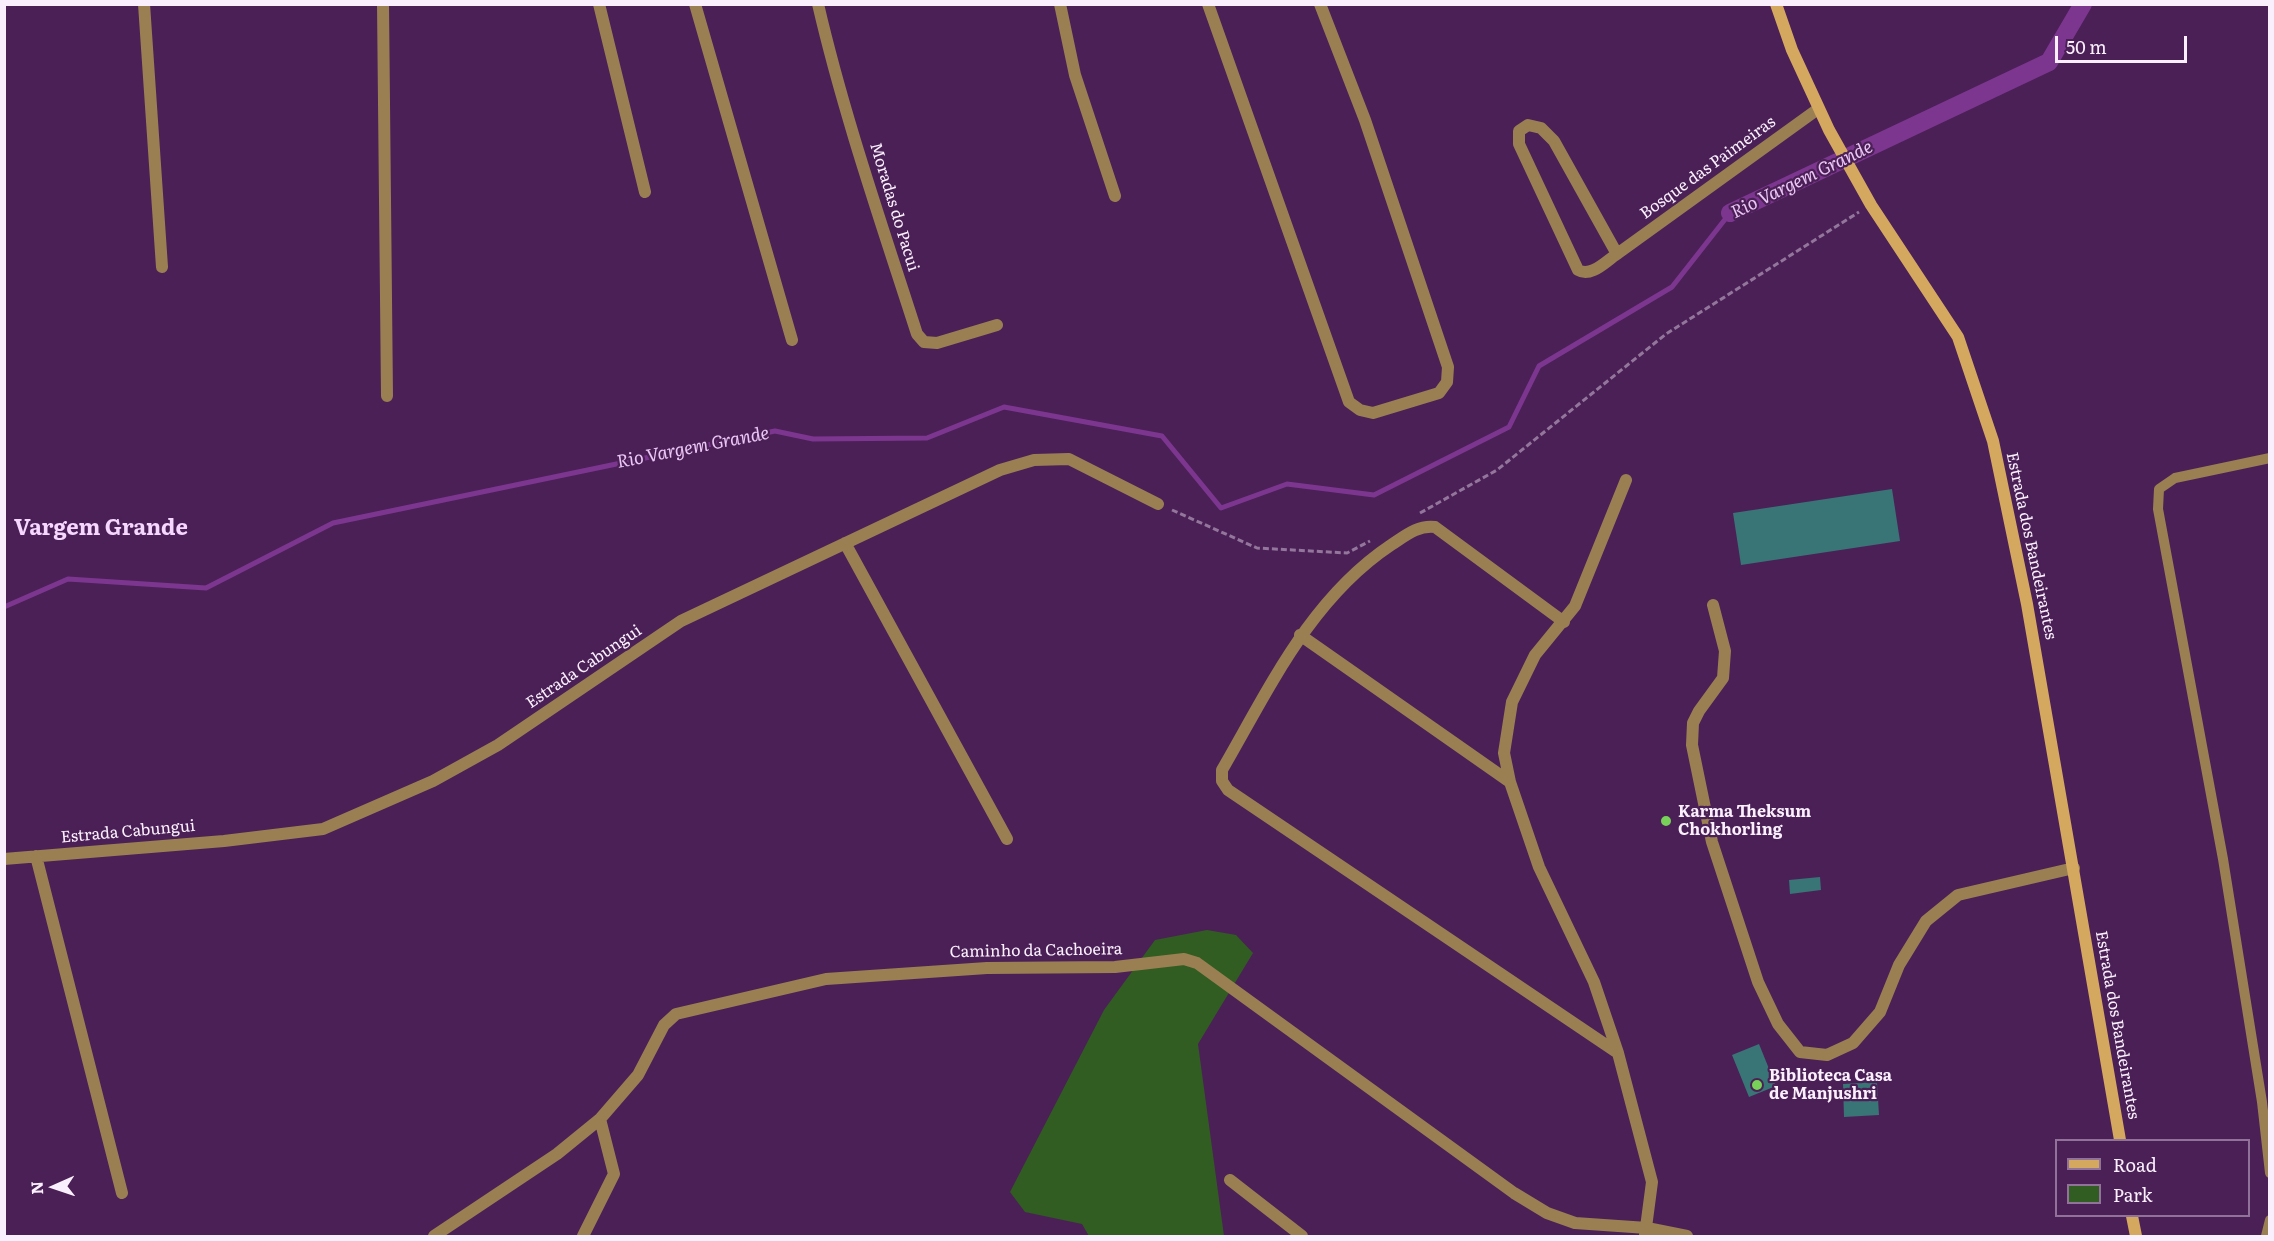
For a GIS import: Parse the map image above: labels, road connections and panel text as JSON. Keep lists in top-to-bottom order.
{
  "streets": {
    "main road": ["Estrada dos Bandeirantes"],
    "street": [
      "Bosque das Paimeiras",
      "Moradas do Pacui",
      "Estrada Cabungui",
      "Caminho da Cachoeira"
    ]
  },
  "crossings": [
    ["Bosque das Paimeiras", "Estrada dos Bandeirantes"]
  ],
  "districts": ["Vargem Grande"],
  "water": ["Rio Vargem Grande"],
  "places": ["Karma Theksum Chokhorling", "Biblioteca Casa de Manjushri"],
  "legend": ["Road", "Park"],
  "scale_bar": "50 m",
  "north": "left"
}
